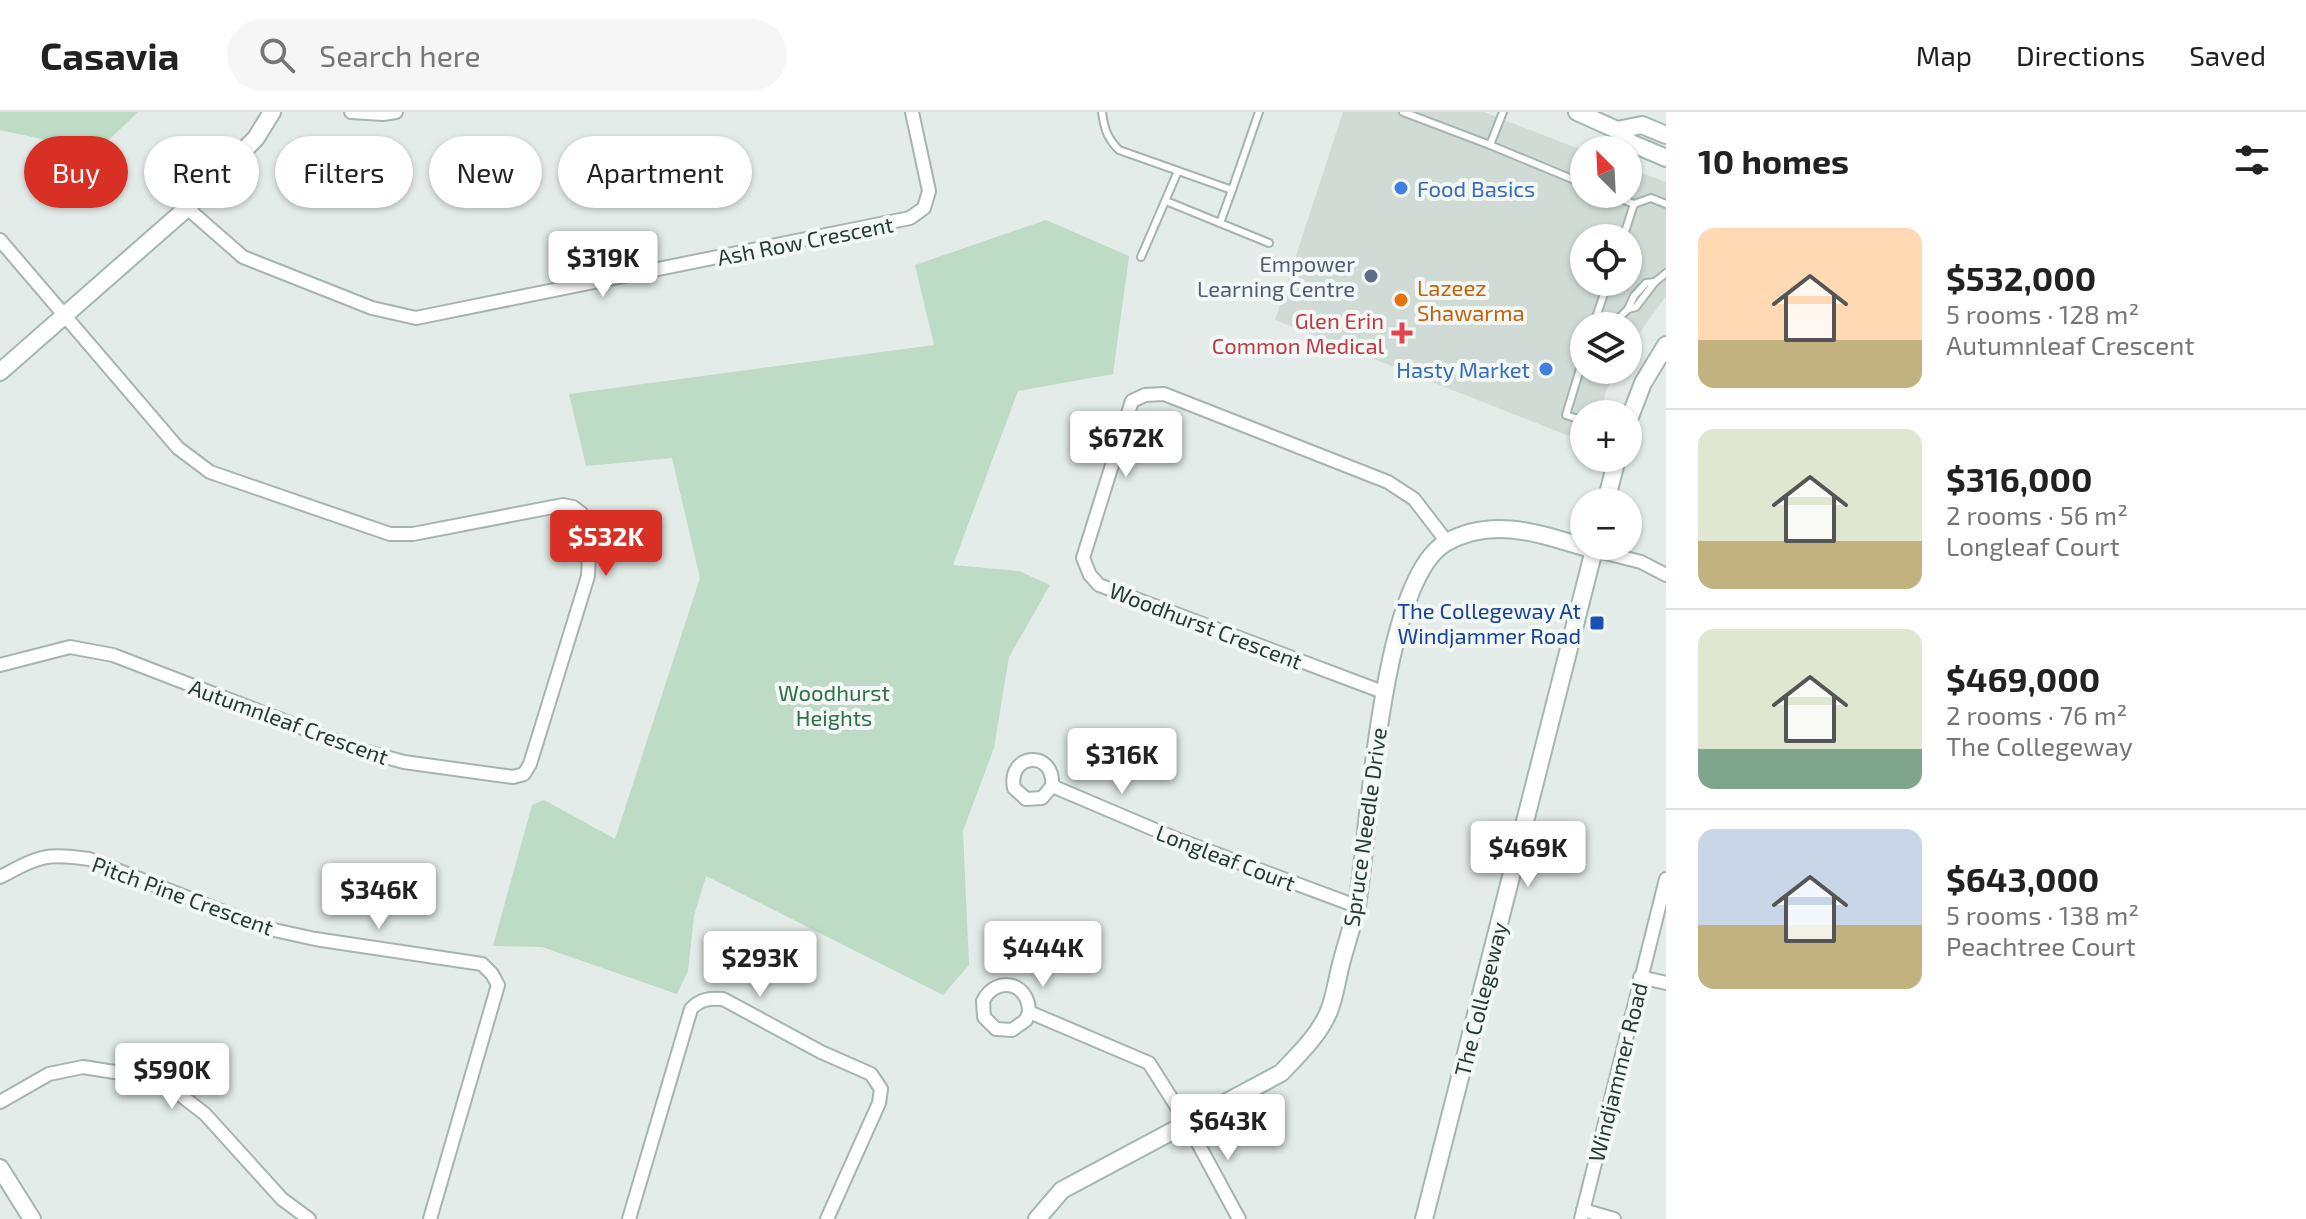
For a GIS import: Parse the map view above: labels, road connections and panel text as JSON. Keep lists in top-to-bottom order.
{
  "streets": {
    "street": [
      "Ash Row Crescent",
      "Woodhurst Crescent",
      "Autumnleaf Crescent",
      "Spruce Needle Drive",
      "Longleaf Court",
      "Pitch Pine Crescent",
      "The Collegeway",
      "Windjammer Road"
    ]
  },
  "crossings": [
    ["Woodhurst Crescent", "Spruce Needle Drive"],
    ["Spruce Needle Drive", "Longleaf Court"]
  ],
  "parks": ["Woodhurst Heights"],
  "places": {
    "other": [
      "Food Basics",
      "Empower Learning Centre",
      "Lazeez Shawarma",
      "Hasty Market"
    ],
    "health": ["Glen Erin Common Medical"],
    "transit": ["The Collegeway At Windjammer Road"]
  },
  "north": "top left",
  "page": {
    "header": "Casavia",
    "search": "Search here",
    "nav": ["Map", "Directions", "Saved"],
    "heading": "10 homes",
    "map_buttons": ["+", "−"],
    "chip": [
      "Buy",
      "Rent",
      "Filters",
      "New",
      "Apartment"
    ],
    "list": [
      {
        "name": "$532,000",
        "note": "5 rooms · 128 m² · Autumnleaf Crescent"
      },
      {
        "name": "$316,000",
        "note": "2 rooms · 56 m² · Longleaf Court"
      },
      {
        "name": "$469,000",
        "note": "2 rooms · 76 m² · The Collegeway"
      },
      {
        "name": "$643,000",
        "note": "5 rooms · 138 m² · Peachtree Court"
      }
    ],
    "price": [
      "$319K",
      "$672K",
      "$532K",
      "$316K",
      "$469K",
      "$346K",
      "$444K",
      "$293K",
      "$590K",
      "$643K"
    ]
  }
}
